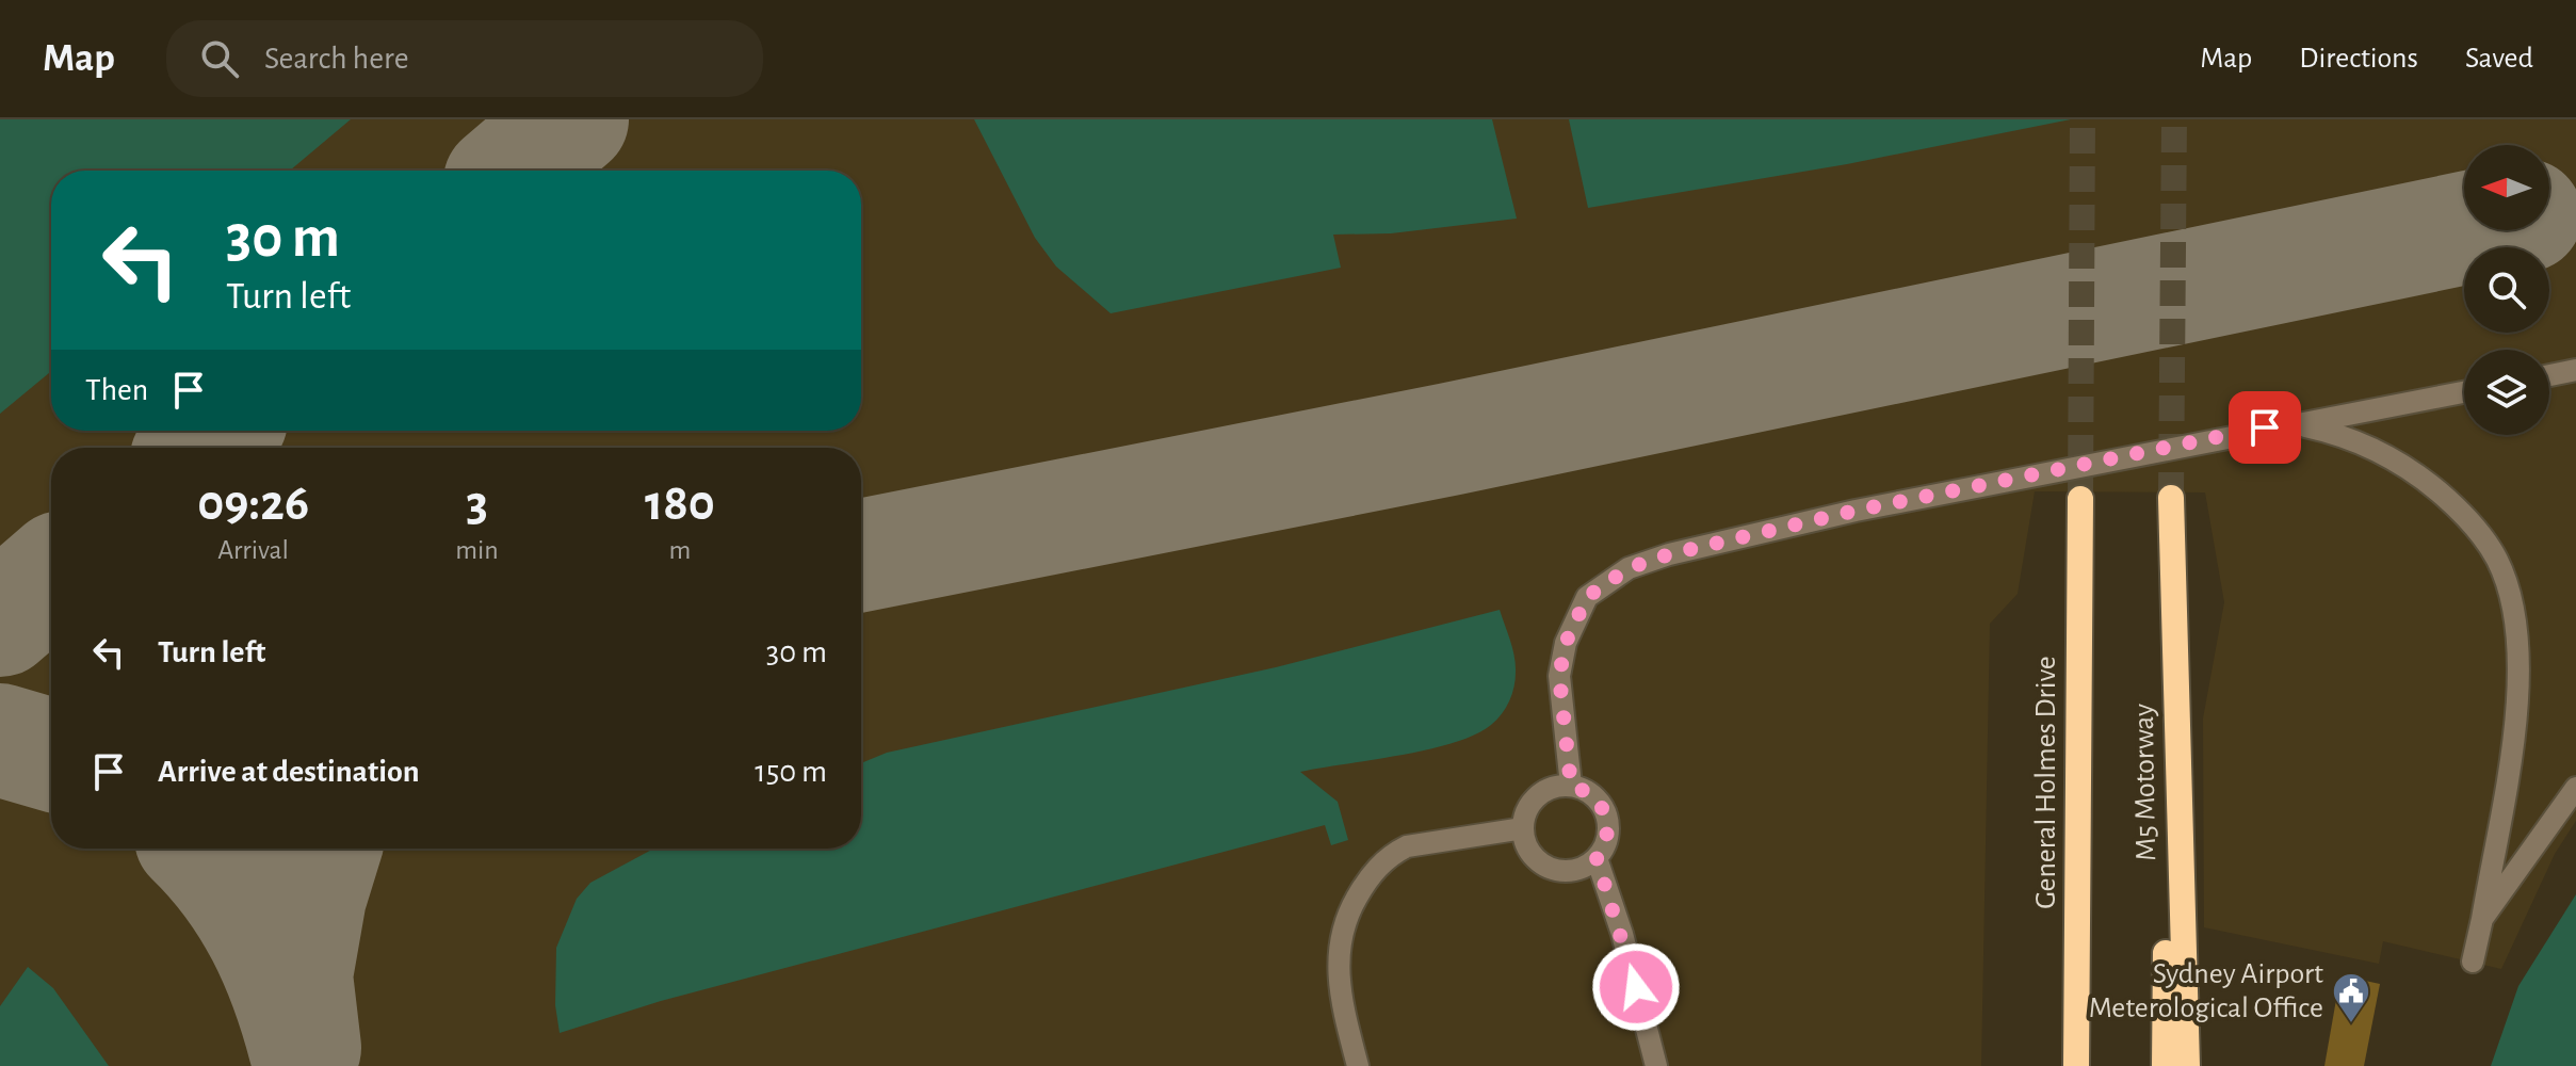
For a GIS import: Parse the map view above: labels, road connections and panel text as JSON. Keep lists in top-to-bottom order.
{
  "streets": {
    "highway": ["General Holmes Drive", "M5 Motorway"]
  },
  "places": {
    "public building": ["Sydney Airport Meterological Office"]
  },
  "north": "left",
  "page": {
    "header": "Map",
    "search": "Search here",
    "nav": ["Map", "Directions", "Saved"],
    "turn": ["30 m", "Turn left"],
    "then": "Then",
    "eta": [
      "09:26",
      "Arrival",
      "3",
      "min",
      "180",
      "m"
    ],
    "list": [
      {
        "name": "Turn left",
        "value": "30 m"
      },
      {
        "name": "Arrive at destination",
        "value": "150 m"
      }
    ]
  }
}
